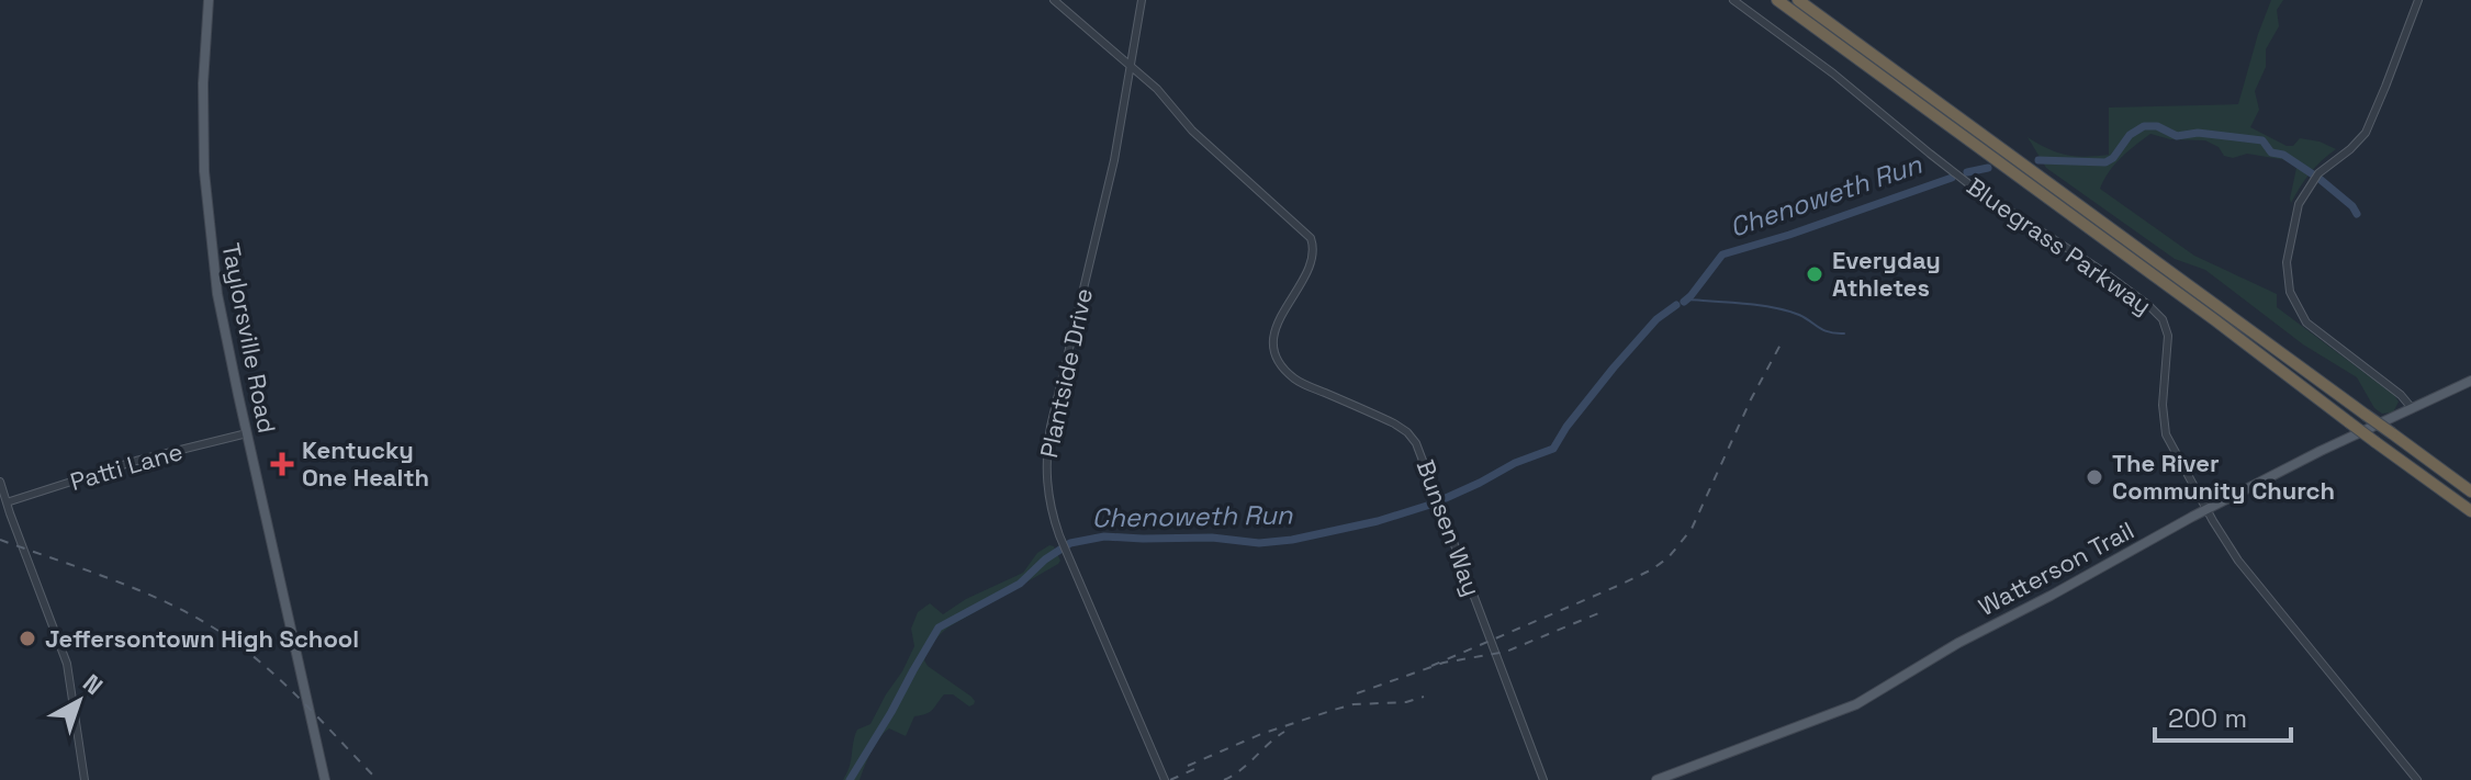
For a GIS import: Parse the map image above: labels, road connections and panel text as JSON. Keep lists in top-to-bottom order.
{
  "streets": {
    "main road": ["Taylorsville Road", "Watterson Trail"],
    "street": [
      "Bluegrass Parkway",
      "Plantside Drive",
      "Patti Lane",
      "Bunsen Way"
    ]
  },
  "crossings": [
    ["Bluegrass Parkway", "Watterson Trail"],
    ["Taylorsville Road", "Patti Lane"],
    ["Plantside Drive", "Bunsen Way"]
  ],
  "water": ["Chenoweth Run"],
  "places": {
    "other": ["Everyday Athletes", "The River Community Church", "Jeffersontown High School"],
    "health": ["Kentucky One Health"]
  },
  "scale_bar": "200 m",
  "north": "top right"
}
